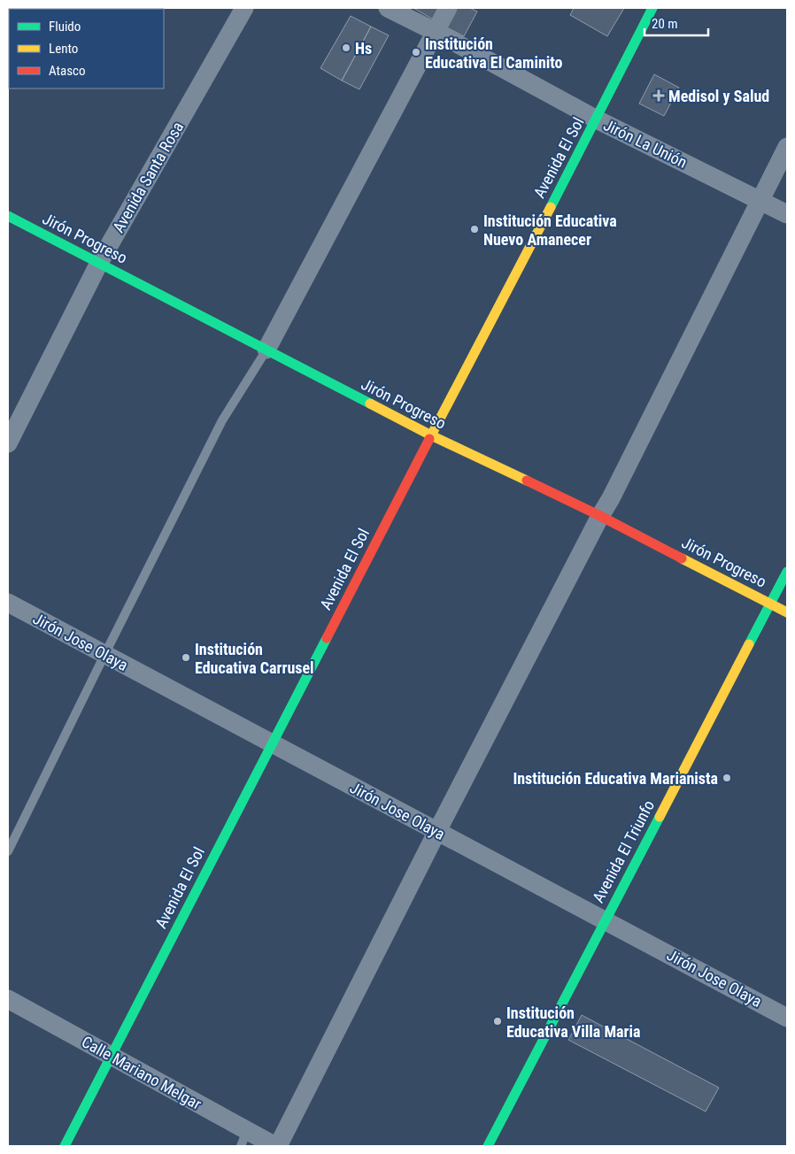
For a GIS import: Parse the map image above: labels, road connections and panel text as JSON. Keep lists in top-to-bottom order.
{
  "streets": {
    "street": [
      "Jirón La Unión",
      "Avenida El Sol",
      "Avenida Santa Rosa",
      "Jirón Progreso",
      "Jirón Jose Olaya",
      "Avenida El Triunfo",
      "Calle Mariano Melgar"
    ]
  },
  "crossings": [
    ["Jirón La Unión", "Avenida El Sol"],
    ["Avenida El Sol", "Jirón Progreso"],
    ["Avenida El Sol", "Jirón Jose Olaya"],
    ["Avenida El Sol", "Calle Mariano Melgar"],
    ["Avenida Santa Rosa", "Jirón Progreso"],
    ["Jirón Progreso", "Avenida El Triunfo"],
    ["Jirón Jose Olaya", "Avenida El Triunfo"]
  ],
  "places": {
    "other": [
      "Hs",
      "Institución Educativa El Caminito",
      "Institución Educativa Nuevo Amanecer",
      "Institución Educativa Carrusel",
      "Institución Educativa Marianista",
      "Institución Educativa Villa Maria"
    ],
    "health": ["Medisol y Salud"]
  },
  "legend": ["Fluido", "Lento", "Atasco"],
  "scale_bar": "20 m"
}
